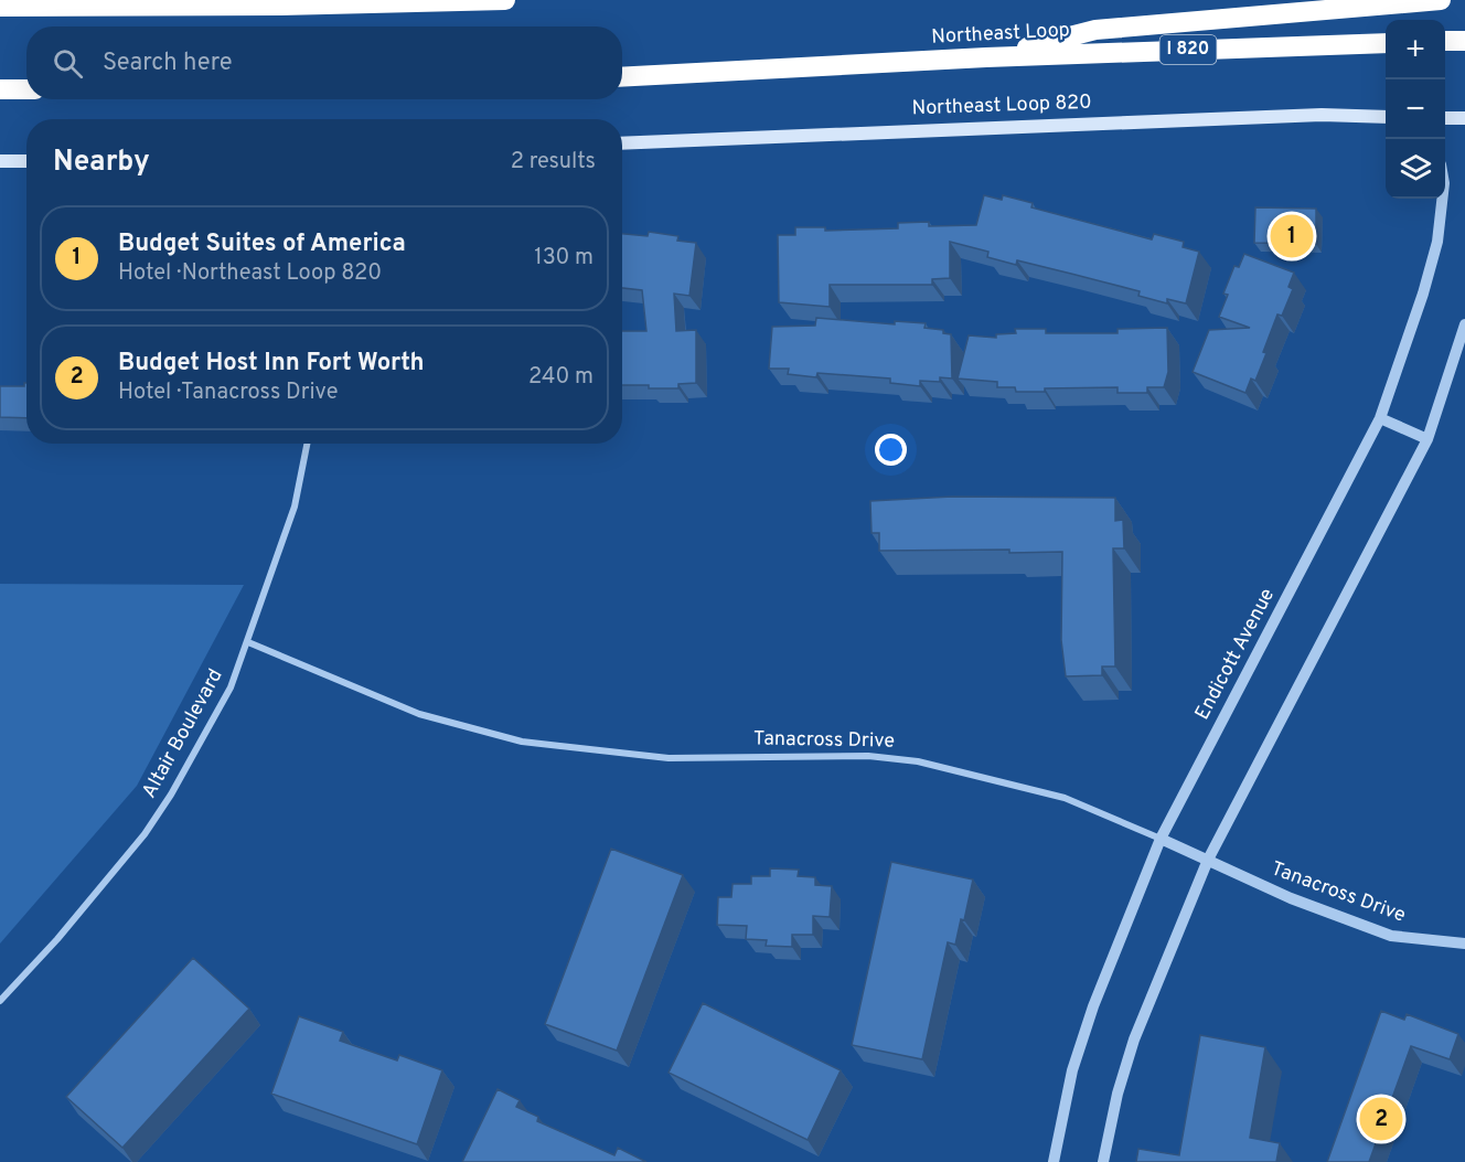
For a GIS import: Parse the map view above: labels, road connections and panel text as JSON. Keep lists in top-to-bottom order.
{
  "streets": {
    "highway": ["Northeast Loop", "I 820"],
    "main road": ["Northeast Loop 820"],
    "street": ["Endicott Avenue", "Altair Boulevard", "Tanacross Drive"]
  },
  "crossings": [
    ["Endicott Avenue", "Tanacross Drive"],
    ["Altair Boulevard", "Tanacross Drive"]
  ],
  "page": {
    "map_buttons": ["+", "−"],
    "search": "Search here",
    "heading": ["Nearby", "2 results"],
    "list": [
      {
        "mark": "1",
        "name": "Budget Suites of America",
        "note": "Hotel · Northeast Loop 820",
        "value": "130 m"
      },
      {
        "mark": "2",
        "name": "Budget Host Inn Fort Worth",
        "note": "Hotel · Tanacross Drive",
        "value": "240 m"
      }
    ],
    "pins": ["1", "2"]
  }
}
